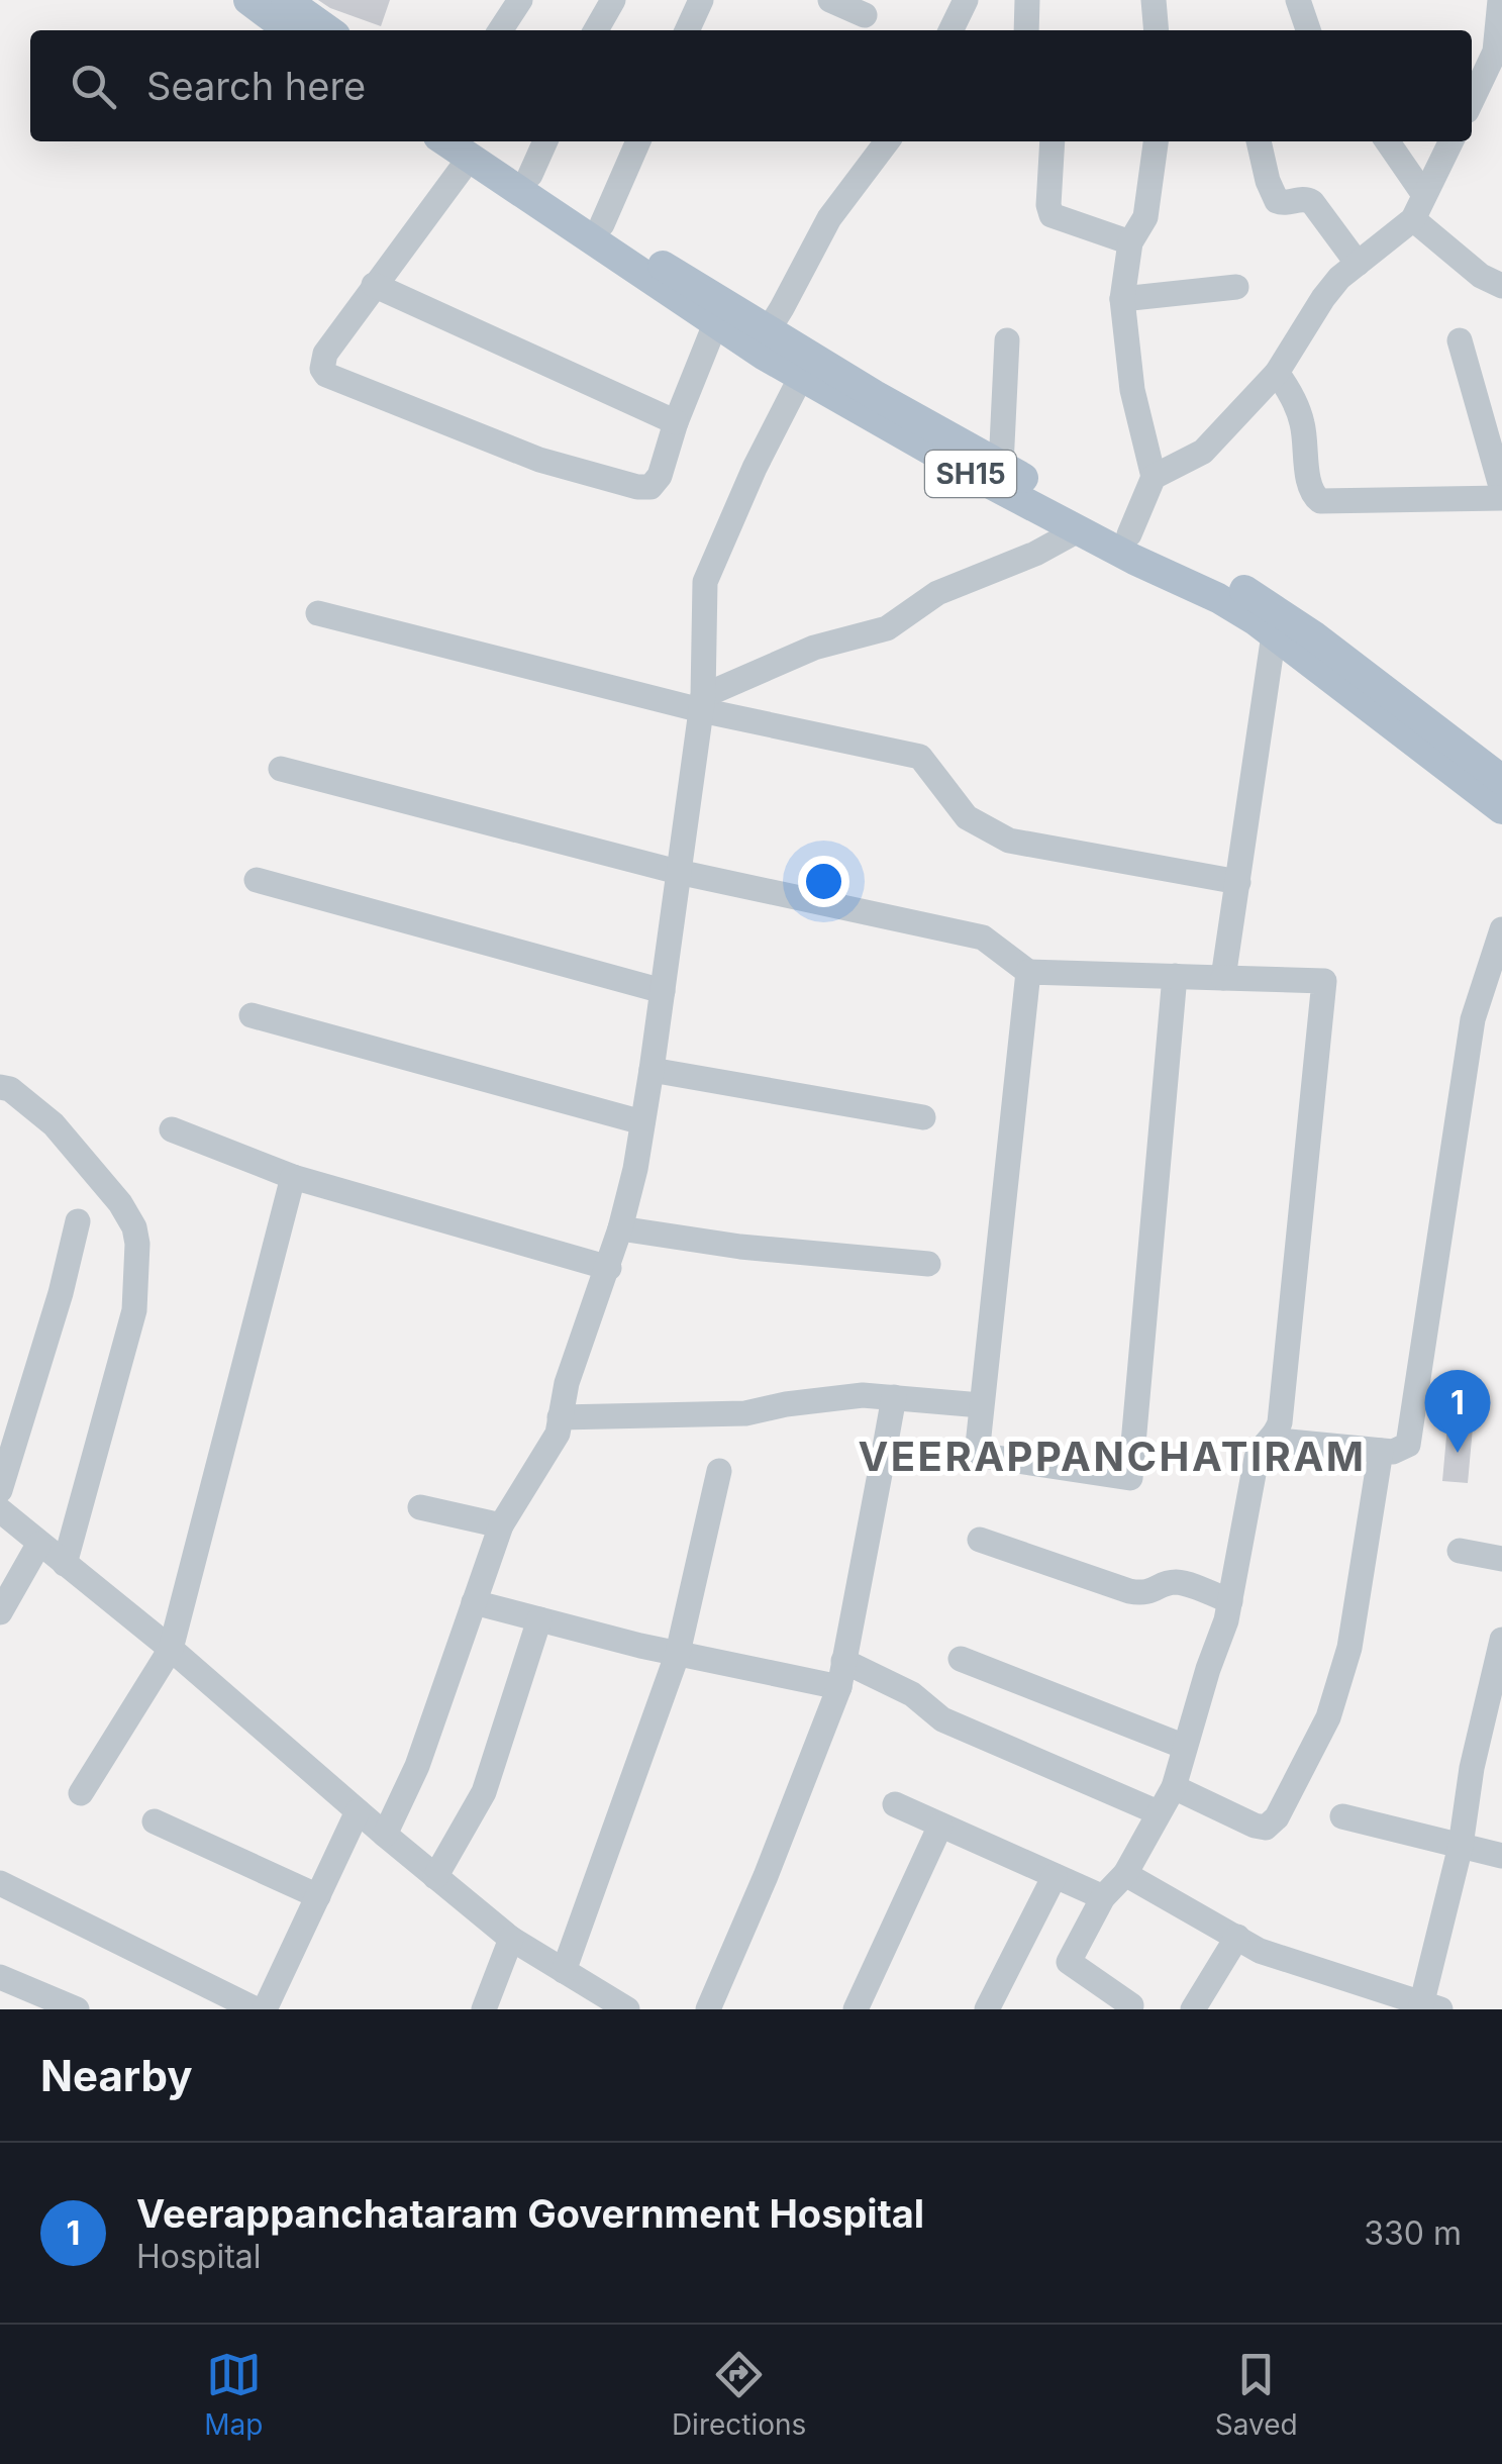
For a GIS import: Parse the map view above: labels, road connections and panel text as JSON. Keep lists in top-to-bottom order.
{
  "streets": {
    "main road": ["SH15"]
  },
  "districts": ["VEERAPPANCHATIRAM"],
  "page": {
    "search": "Search here",
    "pins": "1",
    "heading": "Nearby",
    "list": [
      {
        "mark": "1",
        "name": "Veerappanchataram Government Hospital",
        "note": "Hospital",
        "value": "330 m"
      }
    ],
    "nav": ["Map", "Directions", "Saved"]
  }
}
